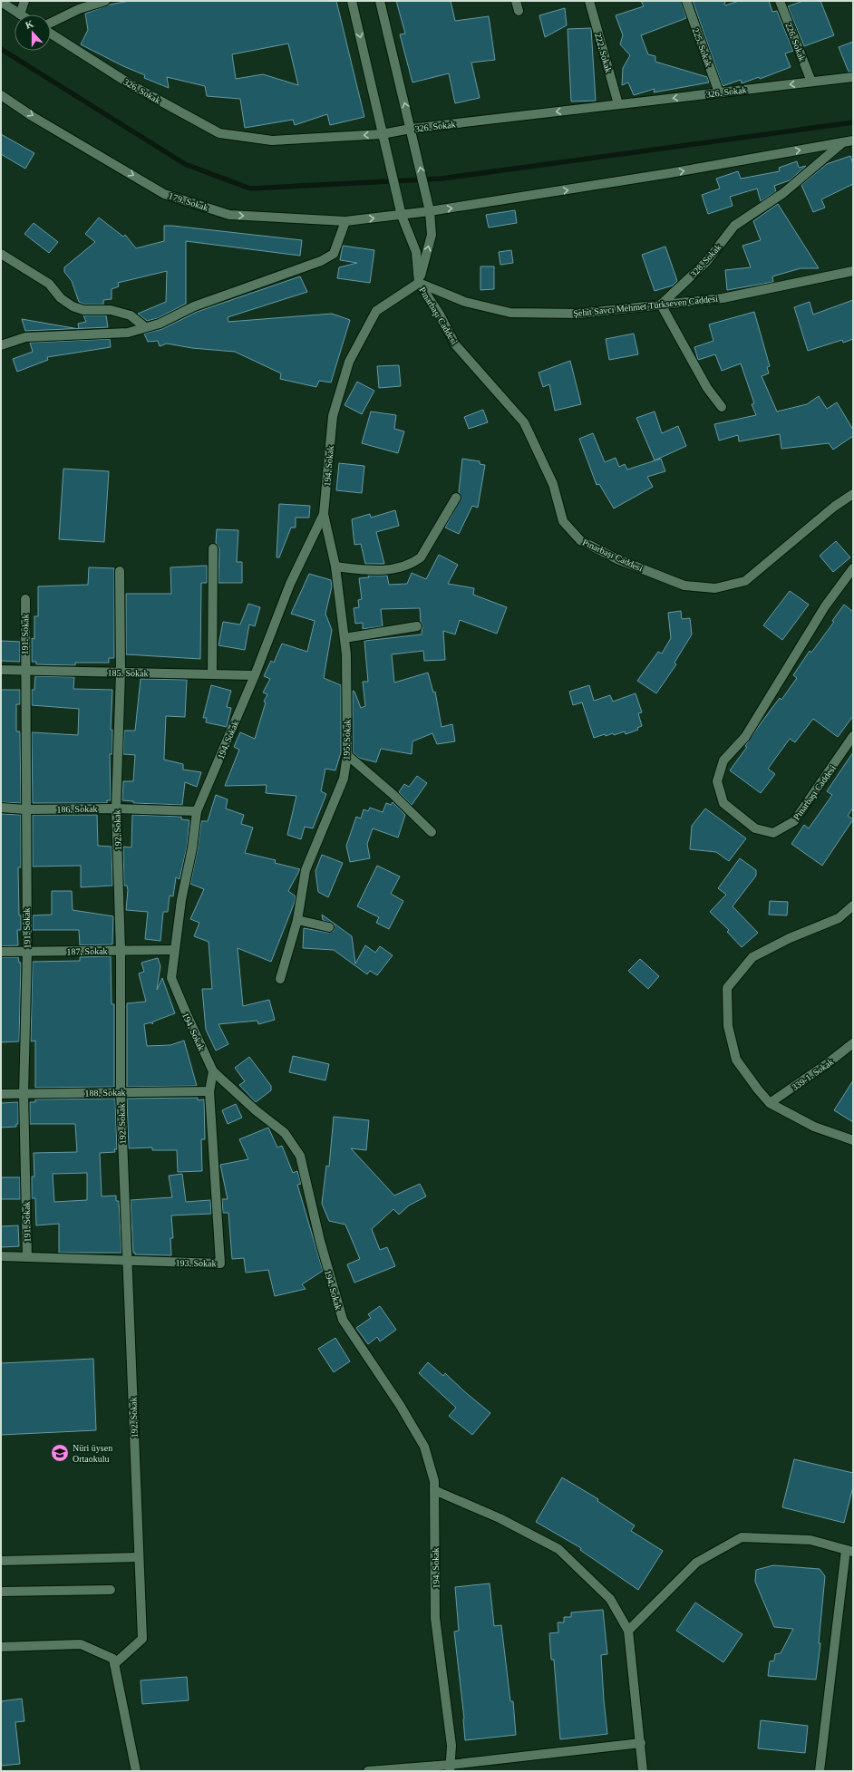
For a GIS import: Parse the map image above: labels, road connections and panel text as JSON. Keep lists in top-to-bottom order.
{
  "streets": {
    "street": [
      "226. Sokak",
      "225. Sokak",
      "222. Sokak",
      "326. Sokak",
      "179. Sokak",
      "328. Sokak",
      "Şehit Savcı Mehmet Türkseven Caddesi",
      "Pınarbaşı Caddesi",
      "194. Sokak",
      "191. Sokak",
      "185. Sokak",
      "195. Sokak",
      "186. Sokak",
      "192. Sokak",
      "187. Sokak",
      "339-1. Sokak",
      "188. Sokak",
      "193. Sokak"
    ]
  },
  "crossings": [
    ["226. Sokak", "326. Sokak"],
    ["225. Sokak", "326. Sokak"],
    ["222. Sokak", "326. Sokak"],
    ["328. Sokak", "Şehit Savcı Mehmet Türkseven Caddesi"],
    ["Şehit Savcı Mehmet Türkseven Caddesi", "Pınarbaşı Caddesi"],
    ["Şehit Savcı Mehmet Türkseven Caddesi", "194. Sokak"],
    ["Pınarbaşı Caddesi", "194. Sokak"],
    ["194. Sokak", "185. Sokak"],
    ["194. Sokak", "195. Sokak"],
    ["194. Sokak", "186. Sokak"],
    ["194. Sokak", "187. Sokak"],
    ["194. Sokak", "193. Sokak"],
    ["191. Sokak", "185. Sokak"],
    ["191. Sokak", "186. Sokak"],
    ["191. Sokak", "187. Sokak"],
    ["191. Sokak", "188. Sokak"],
    ["191. Sokak", "193. Sokak"],
    ["185. Sokak", "192. Sokak"],
    ["186. Sokak", "192. Sokak"],
    ["192. Sokak", "187. Sokak"],
    ["192. Sokak", "188. Sokak"],
    ["192. Sokak", "193. Sokak"],
    ["188. Sokak", "193. Sokak"]
  ],
  "one_way": ["179. Sokak"],
  "places": {
    "school or university": ["Nüri üysen Ortaokulu"]
  },
  "north": "top"
}
